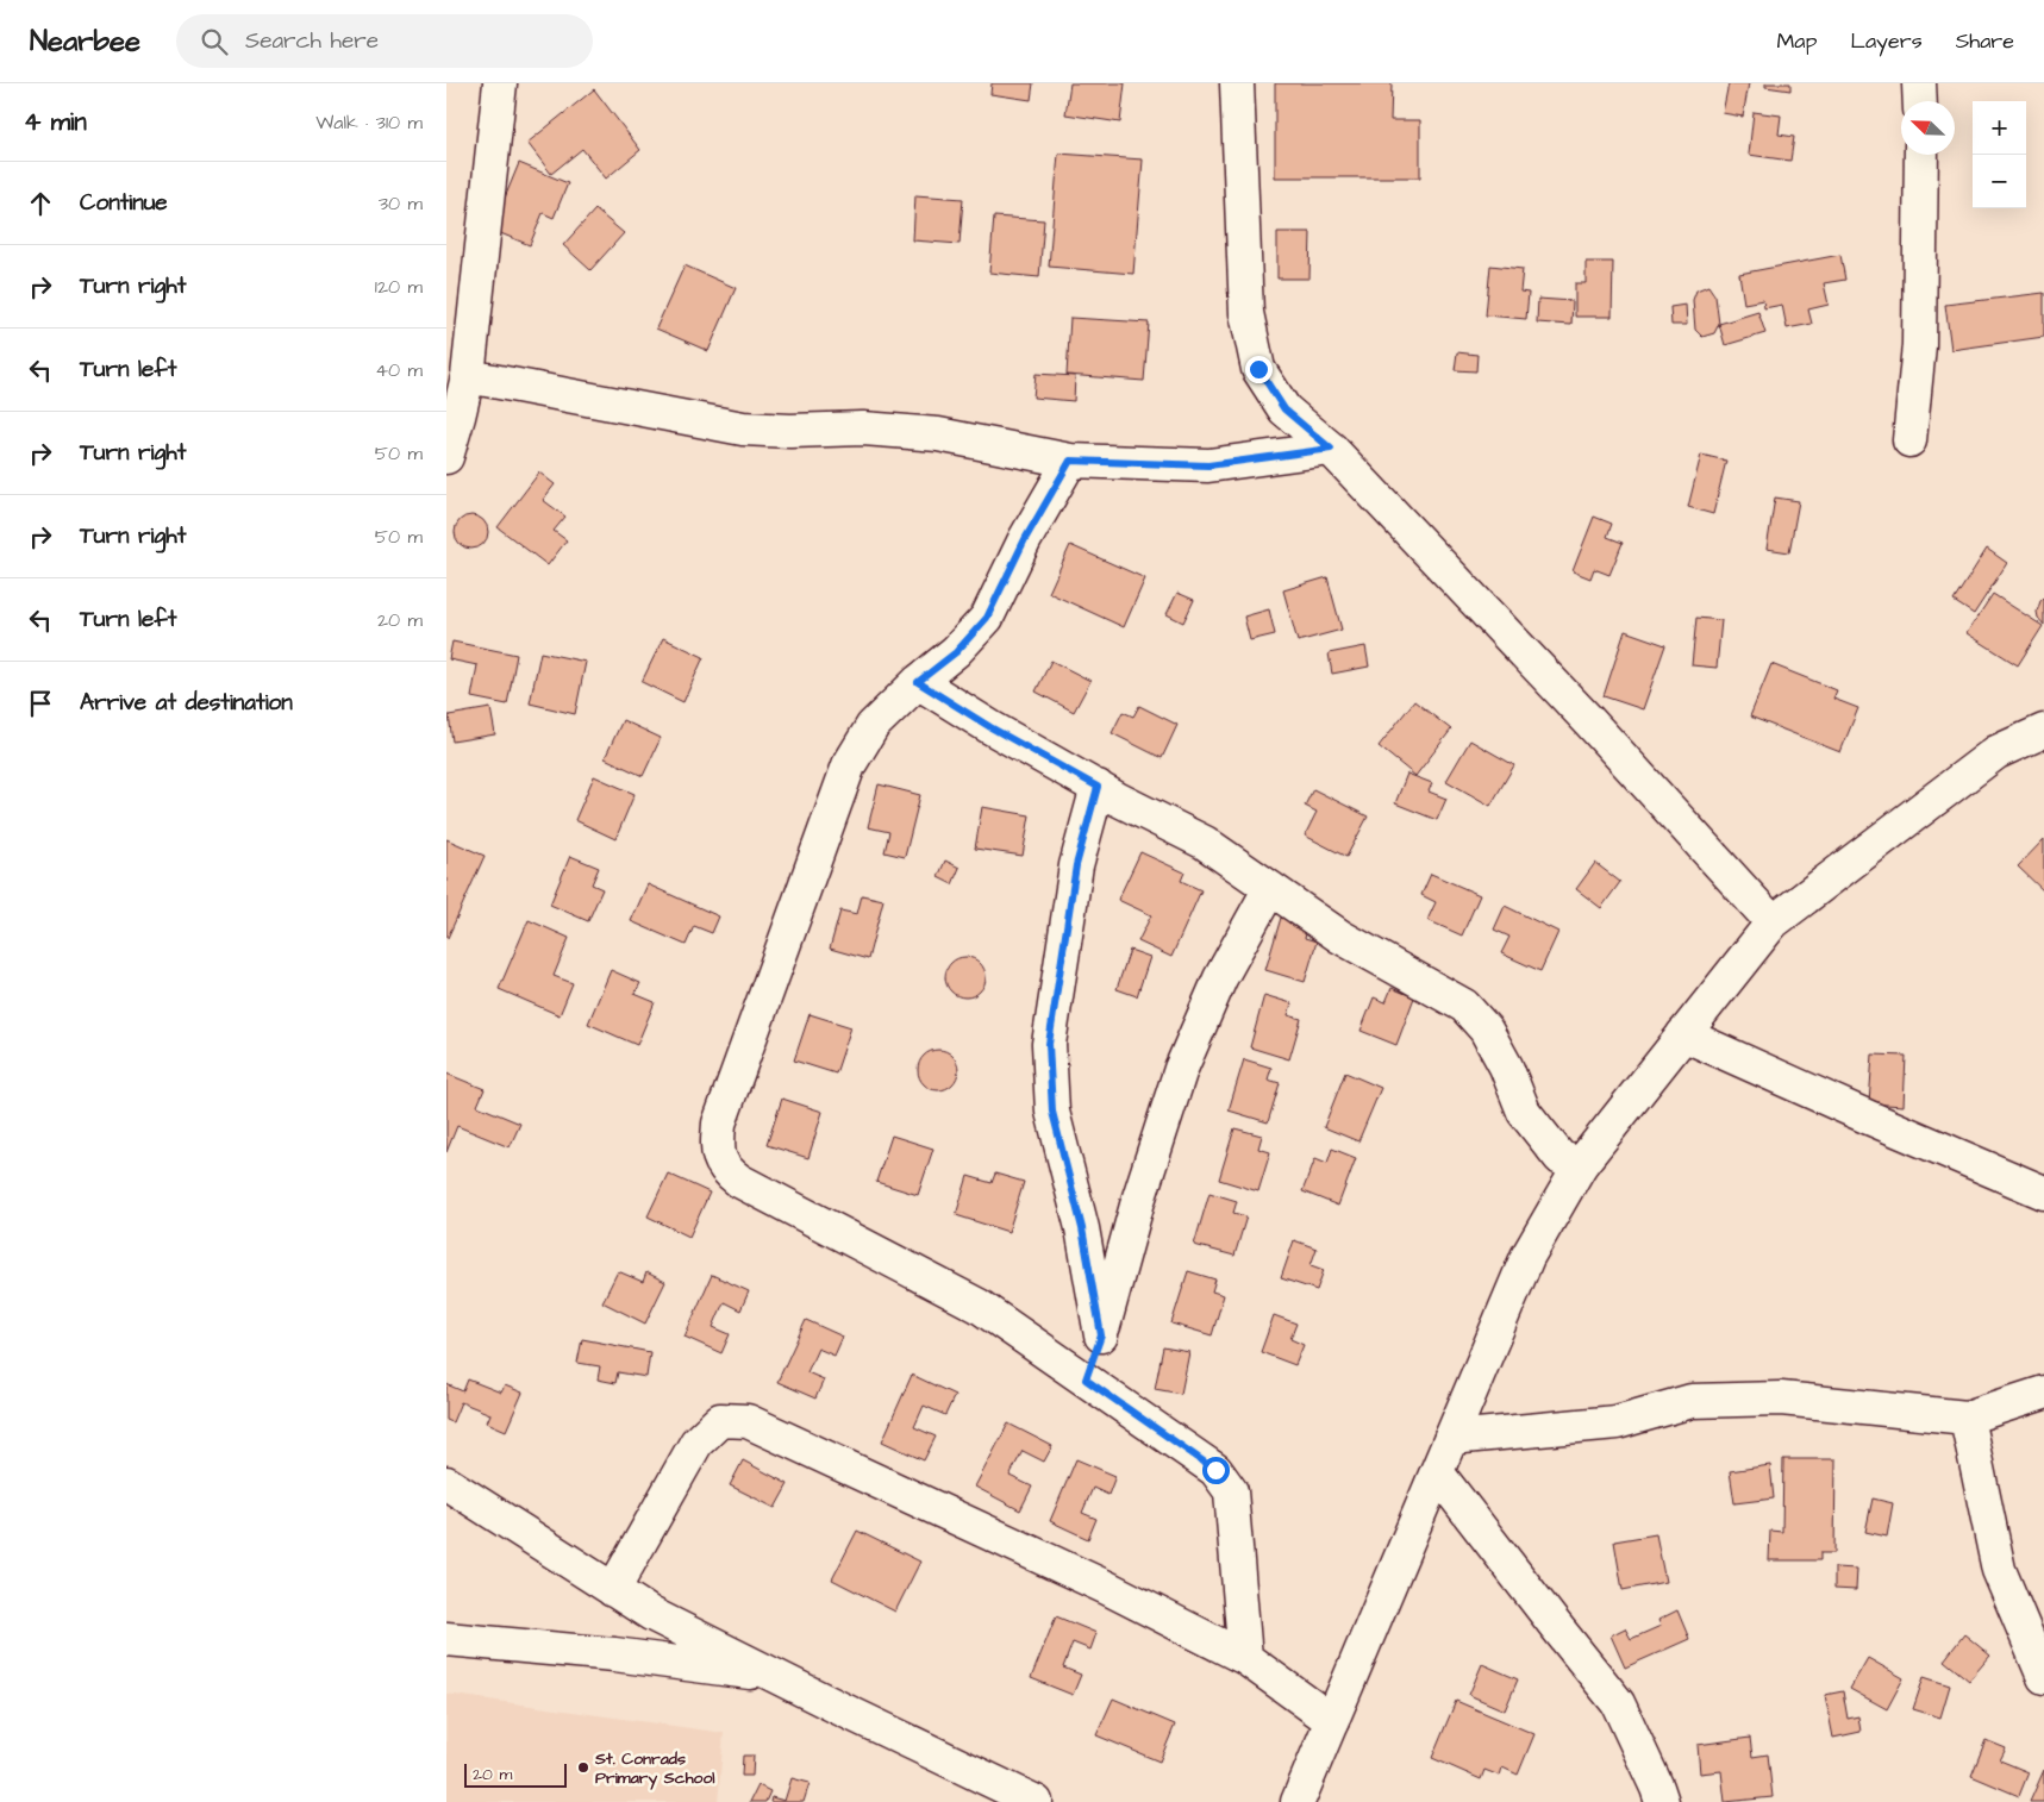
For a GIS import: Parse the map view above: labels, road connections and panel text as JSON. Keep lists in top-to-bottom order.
{
  "places": ["St. Conrads Primary School"],
  "scale_bar": "20 m",
  "north": "top left",
  "page": {
    "header": "Nearbee",
    "search": "Search here",
    "nav": ["Map", "Layers", "Share"],
    "heading": ["4 min", "Walk · 310 m"],
    "map_buttons": ["+", "−"],
    "list": [
      ["Continue", "30 m"],
      ["Turn right", "120 m"],
      ["Turn left", "40 m"],
      ["Turn right", "50 m"],
      ["Turn right", "50 m"],
      ["Turn left", "20 m"],
      "Arrive at destination"
    ],
    "scale": "20 m"
  }
}
